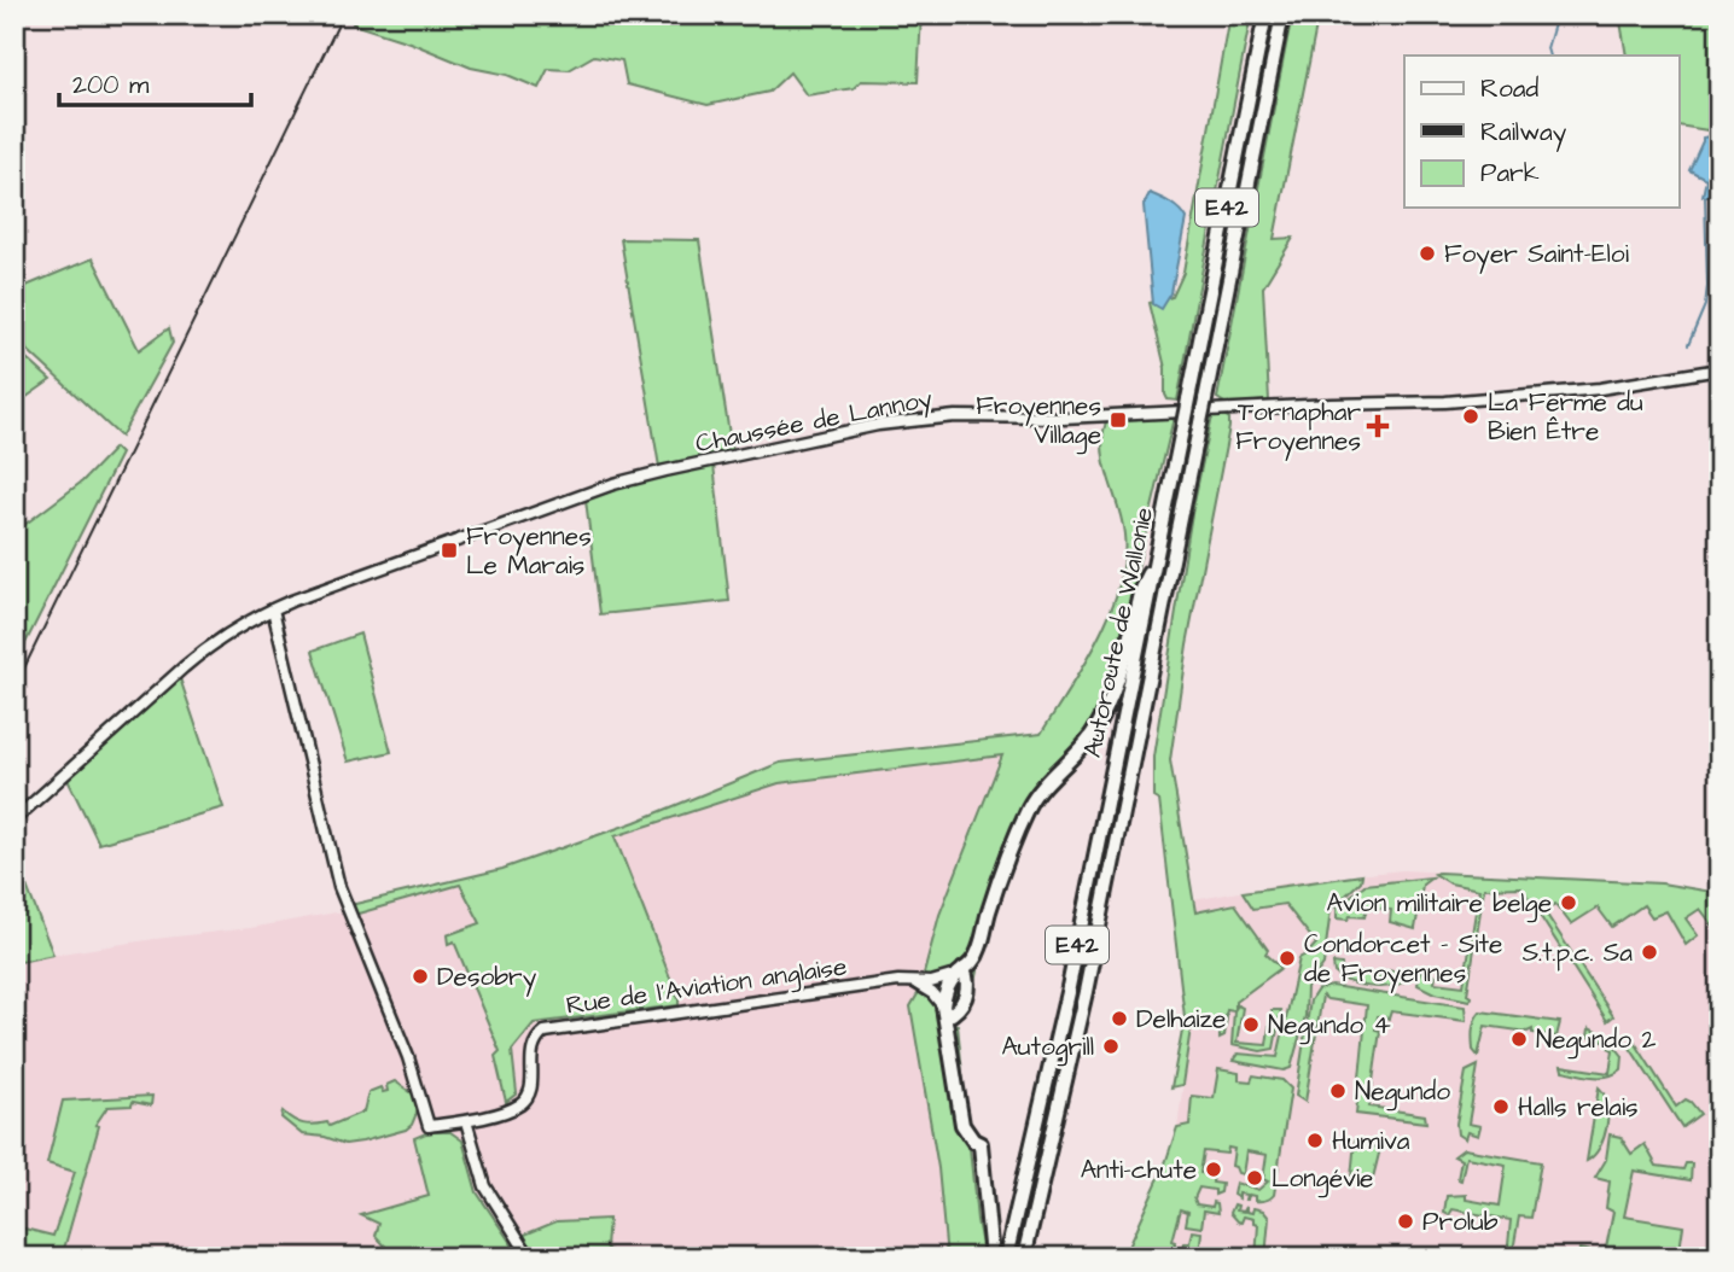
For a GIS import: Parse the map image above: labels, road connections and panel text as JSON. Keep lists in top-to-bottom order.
{
  "streets": {
    "highway": ["E42", "Autoroute de Wallonie"],
    "main road": ["Chaussée de Lannoy", "Rue de l'Aviation anglaise"]
  },
  "places": {
    "other": [
      "Foyer Saint-Eloi",
      "La Ferme du Bien Être",
      "Avion militaire belge",
      "S.t.p.c. Sa",
      "Condorcet - Site de Froyennes",
      "Desobry",
      "Delhaize",
      "Negundo 4",
      "Negundo 2",
      "Autogrill",
      "Negundo",
      "Halls relais",
      "Humiva",
      "Anti-chute",
      "Longévie",
      "Prolub"
    ],
    "transit": ["Froyennes Village", "Froyennes Le Marais"],
    "health": ["Tornaphar Froyennes"]
  },
  "legend": ["Road", "Railway", "Park"],
  "scale_bar": "200 m"
}
